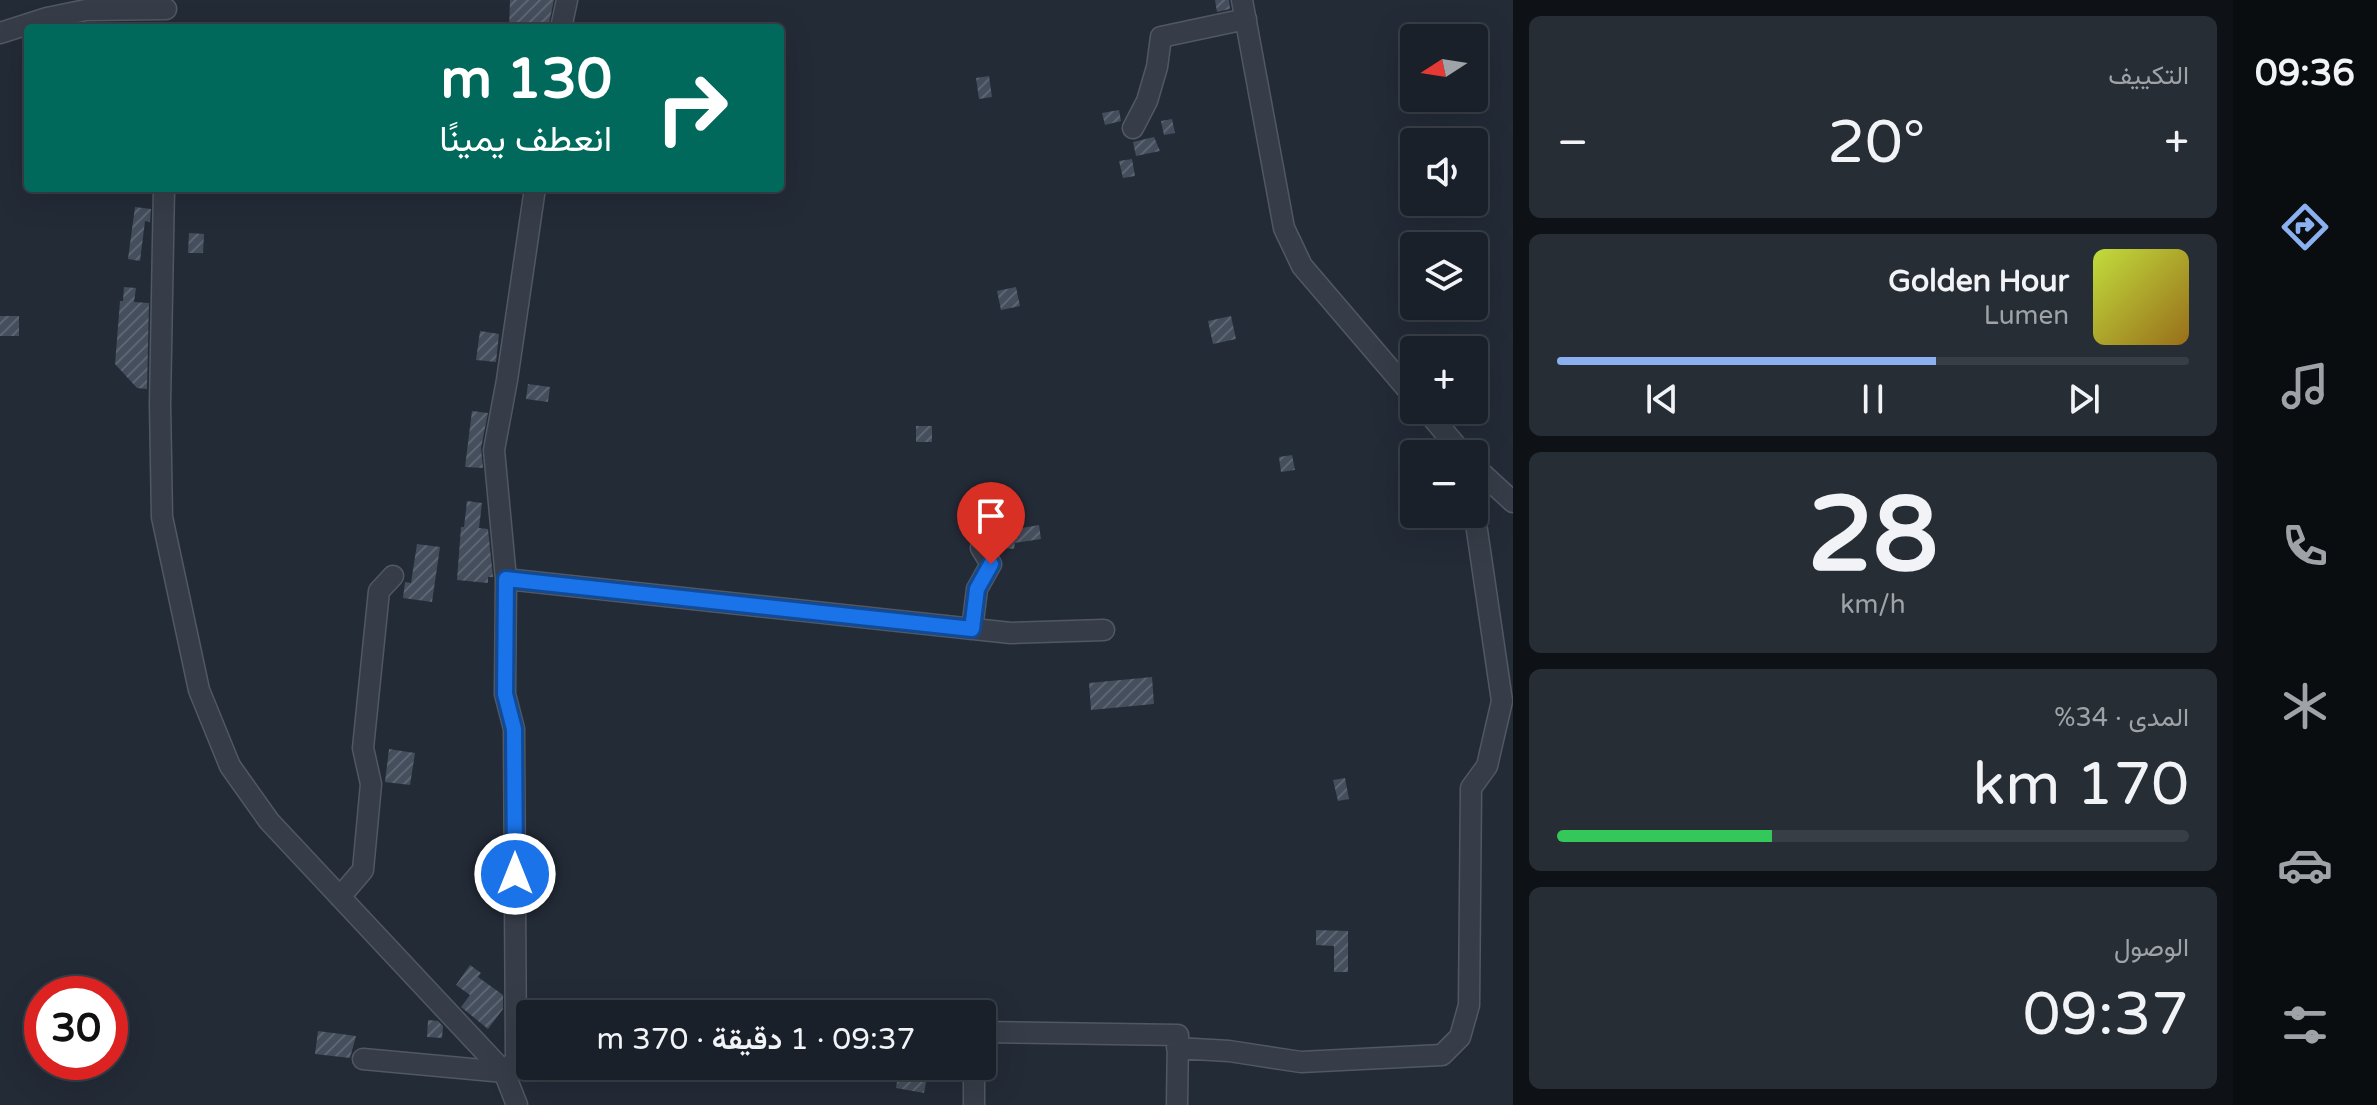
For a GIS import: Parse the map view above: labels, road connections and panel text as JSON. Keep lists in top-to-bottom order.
{
  "north": "left",
  "page": {
    "tabs": "09:36",
    "tile": [
      "التكييف",
      ["28", "km/h"],
      ["المدى · 34%", "170 km"],
      ["الوصول", "09:37"]
    ],
    "map_buttons": ["+", "−"],
    "turn": ["130 m", "انعطف يمينًا"],
    "heat": ["−", "20°", "+"],
    "song": ["Golden Hour", "Lumen"],
    "limit": "30",
    "trip": "09:37 · 1 دقيقة · 370 m"
  }
}
